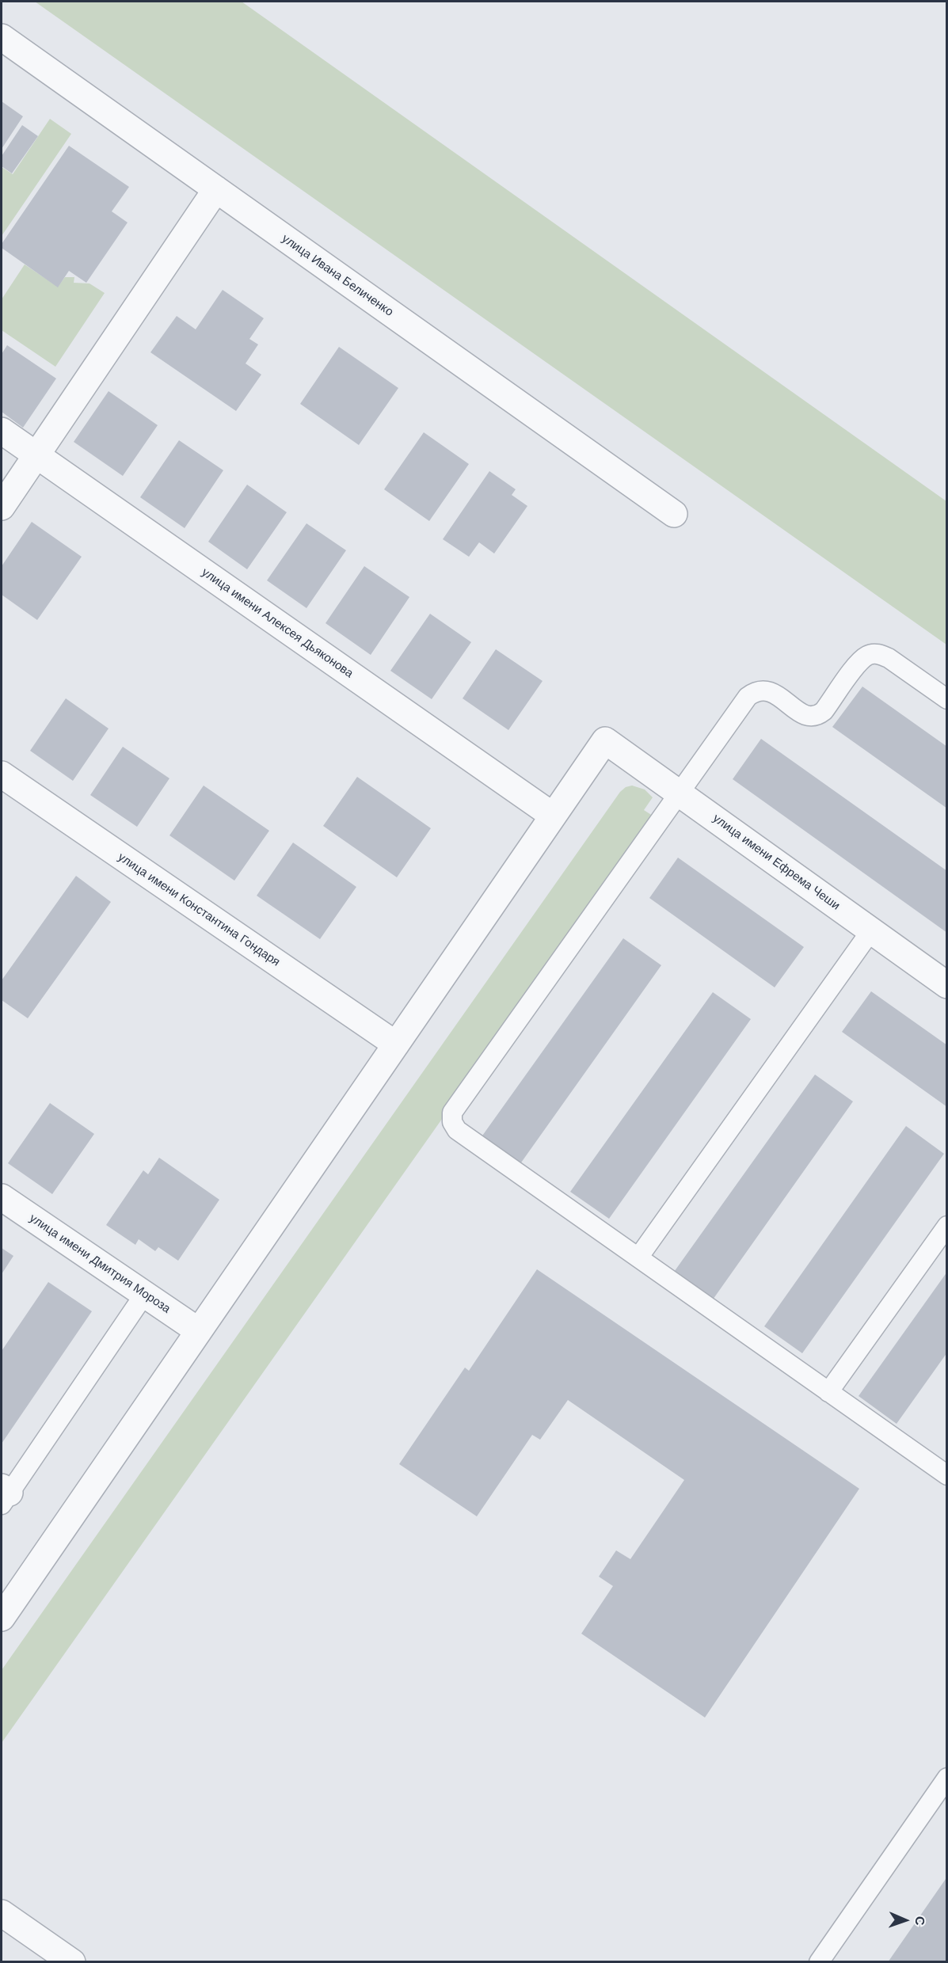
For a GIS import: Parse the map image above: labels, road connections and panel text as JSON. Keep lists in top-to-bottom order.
{
  "streets": {
    "street": [
      "улица Ивана Беличенко",
      "улица имени Алексея Дьяконова",
      "улица имени Ефрема Чеши",
      "улица имени Константина Гондаря",
      "улица имени Дмитрия Мороза"
    ]
  },
  "crossings": [
    ["улица имени Алексея Дьяконова", "улица имени Ефрема Чеши"]
  ],
  "north": "right"
}
